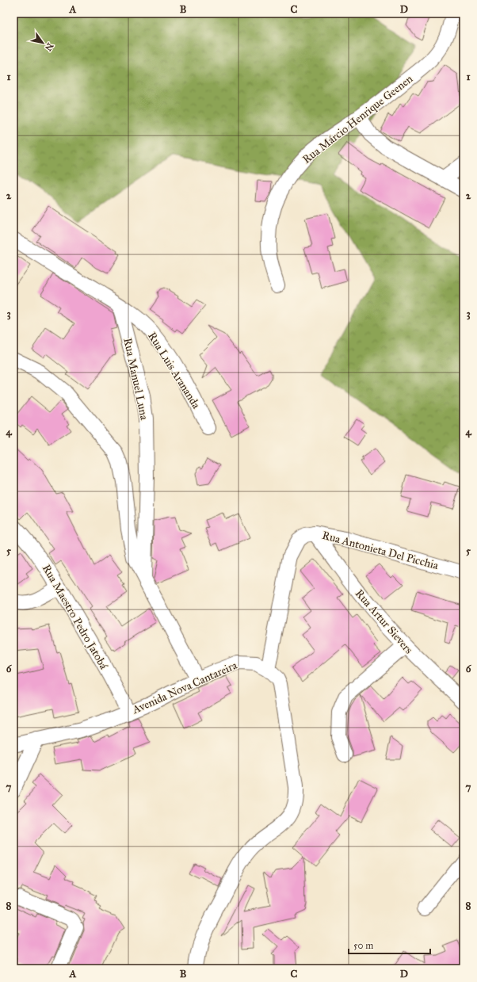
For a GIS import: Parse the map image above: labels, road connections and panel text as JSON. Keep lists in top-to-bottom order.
{
  "streets": {
    "street": [
      "Rua Márcio Henrique Geenen",
      "Rua Luis Arananda",
      "Rua Manuel Luna",
      "Rua Antonieta Del Picchia",
      "Rua Maestro Pedro Jatobá",
      "Rua Artur Sievers",
      "Avenida Nova Cantareira"
    ]
  },
  "crossings": [
    ["Rua Luis Arananda", "Rua Manuel Luna"],
    ["Rua Antonieta Del Picchia", "Rua Artur Sievers"],
    ["Rua Antonieta Del Picchia", "Avenida Nova Cantareira"],
    ["Rua Maestro Pedro Jatobá", "Avenida Nova Cantareira"]
  ],
  "scale_bar": "50 m",
  "north": "bottom right",
  "grid": {
    "columns": [
      "A",
      "B",
      "C",
      "D"
    ],
    "rows": [
      "1",
      "2",
      "3",
      "4",
      "5",
      "6",
      "7",
      "8"
    ]
  }
}
